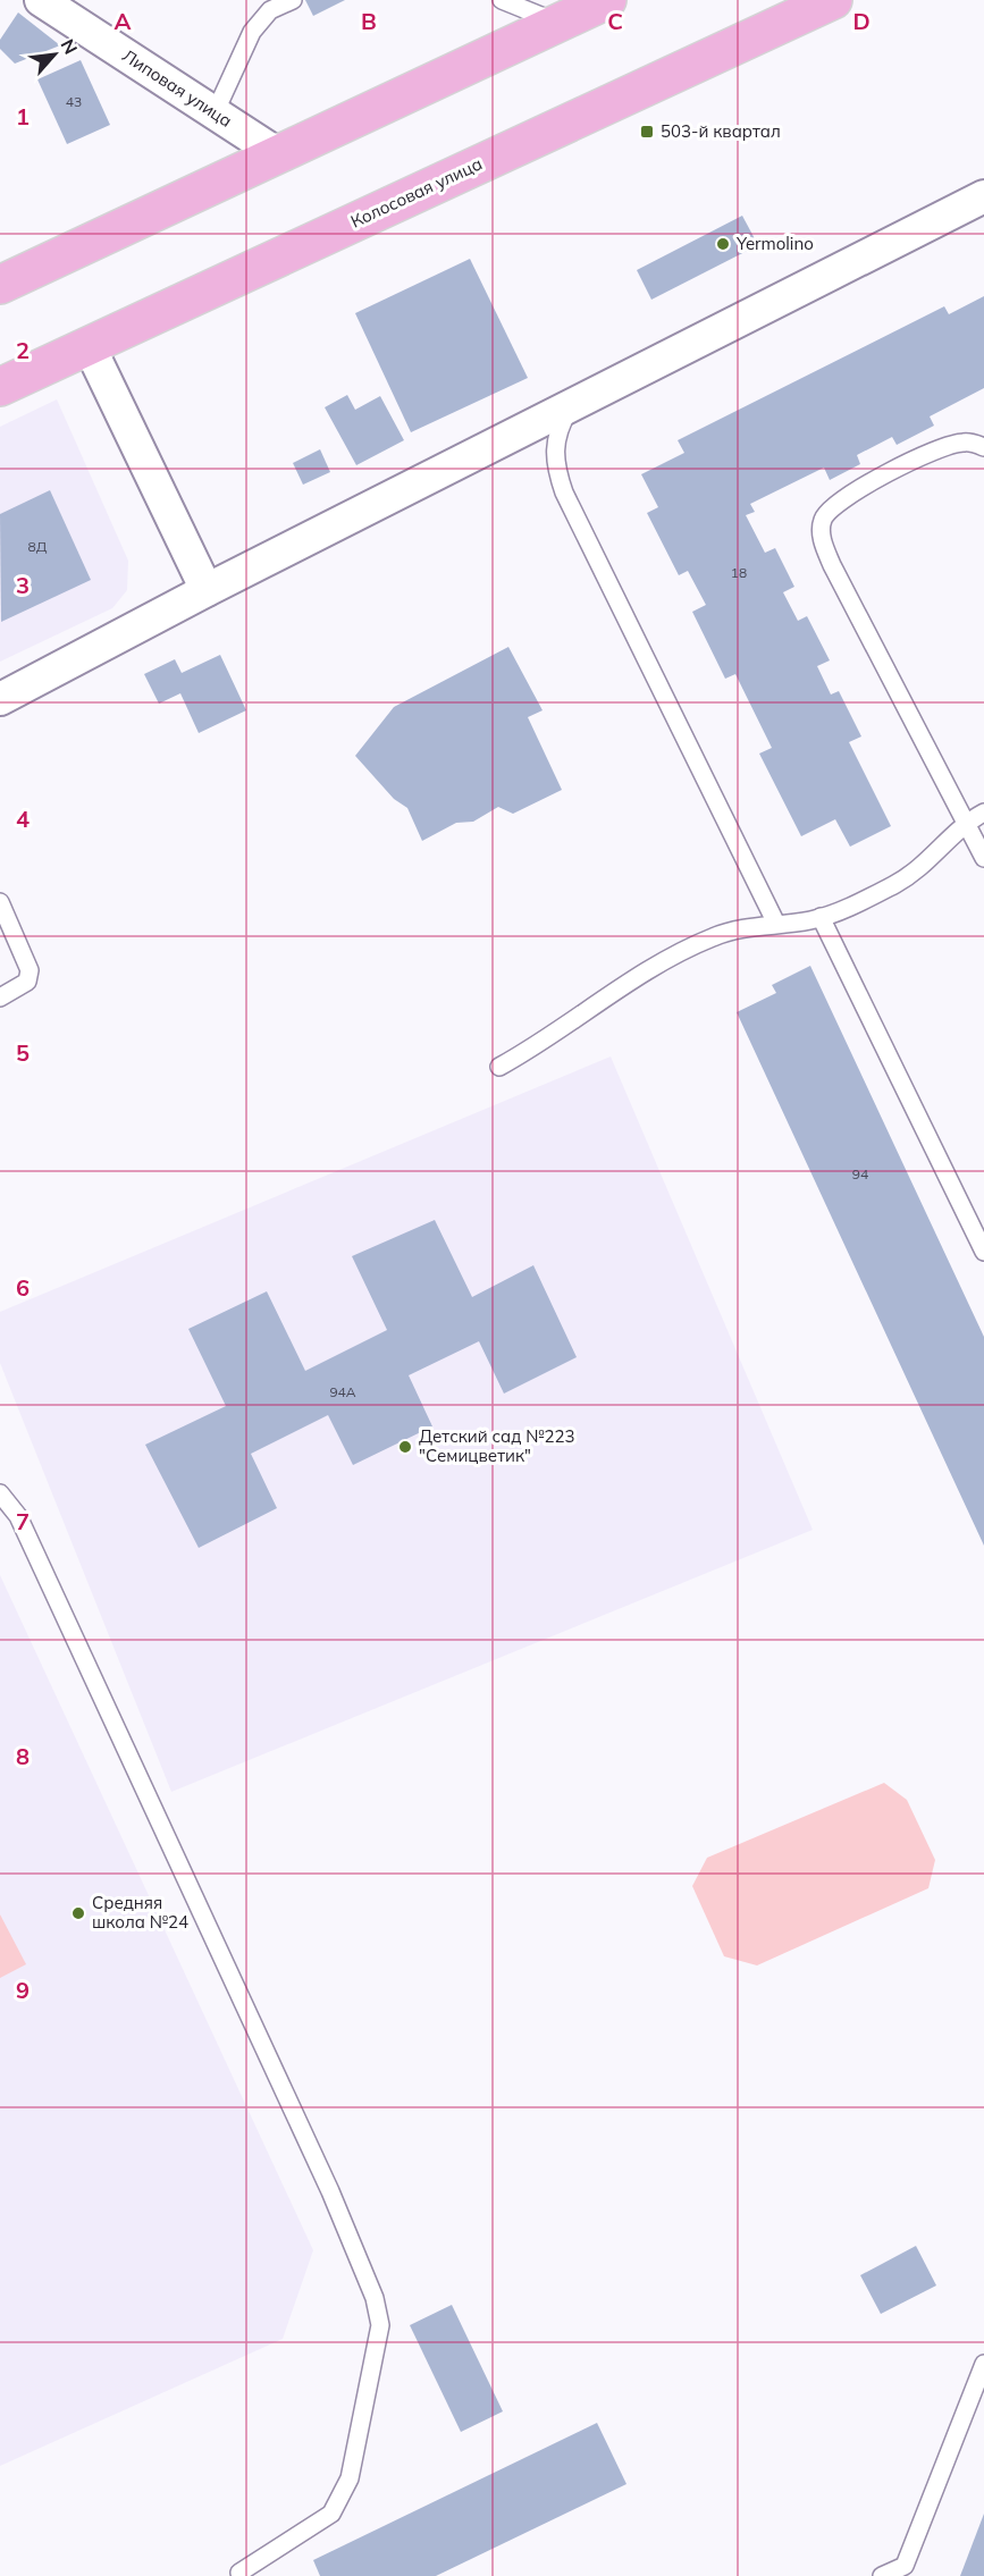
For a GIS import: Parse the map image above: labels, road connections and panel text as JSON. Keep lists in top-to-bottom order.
{
  "streets": {
    "highway": ["Колосовая улица"],
    "street": ["Липовая улица"]
  },
  "places": {
    "transit": ["503-й квартал"],
    "other": ["Yermolino", "Детский сад №223 \"Семицветик\"", "Средняя школа №24"]
  },
  "house_numbers": [
    "43",
    "8Д",
    "18",
    "94",
    "94А"
  ],
  "north": "top right",
  "grid": {
    "columns": [
      "A",
      "B",
      "C",
      "D"
    ],
    "rows": [
      "1",
      "2",
      "3",
      "4",
      "5",
      "6",
      "7",
      "8",
      "9"
    ]
  }
}
